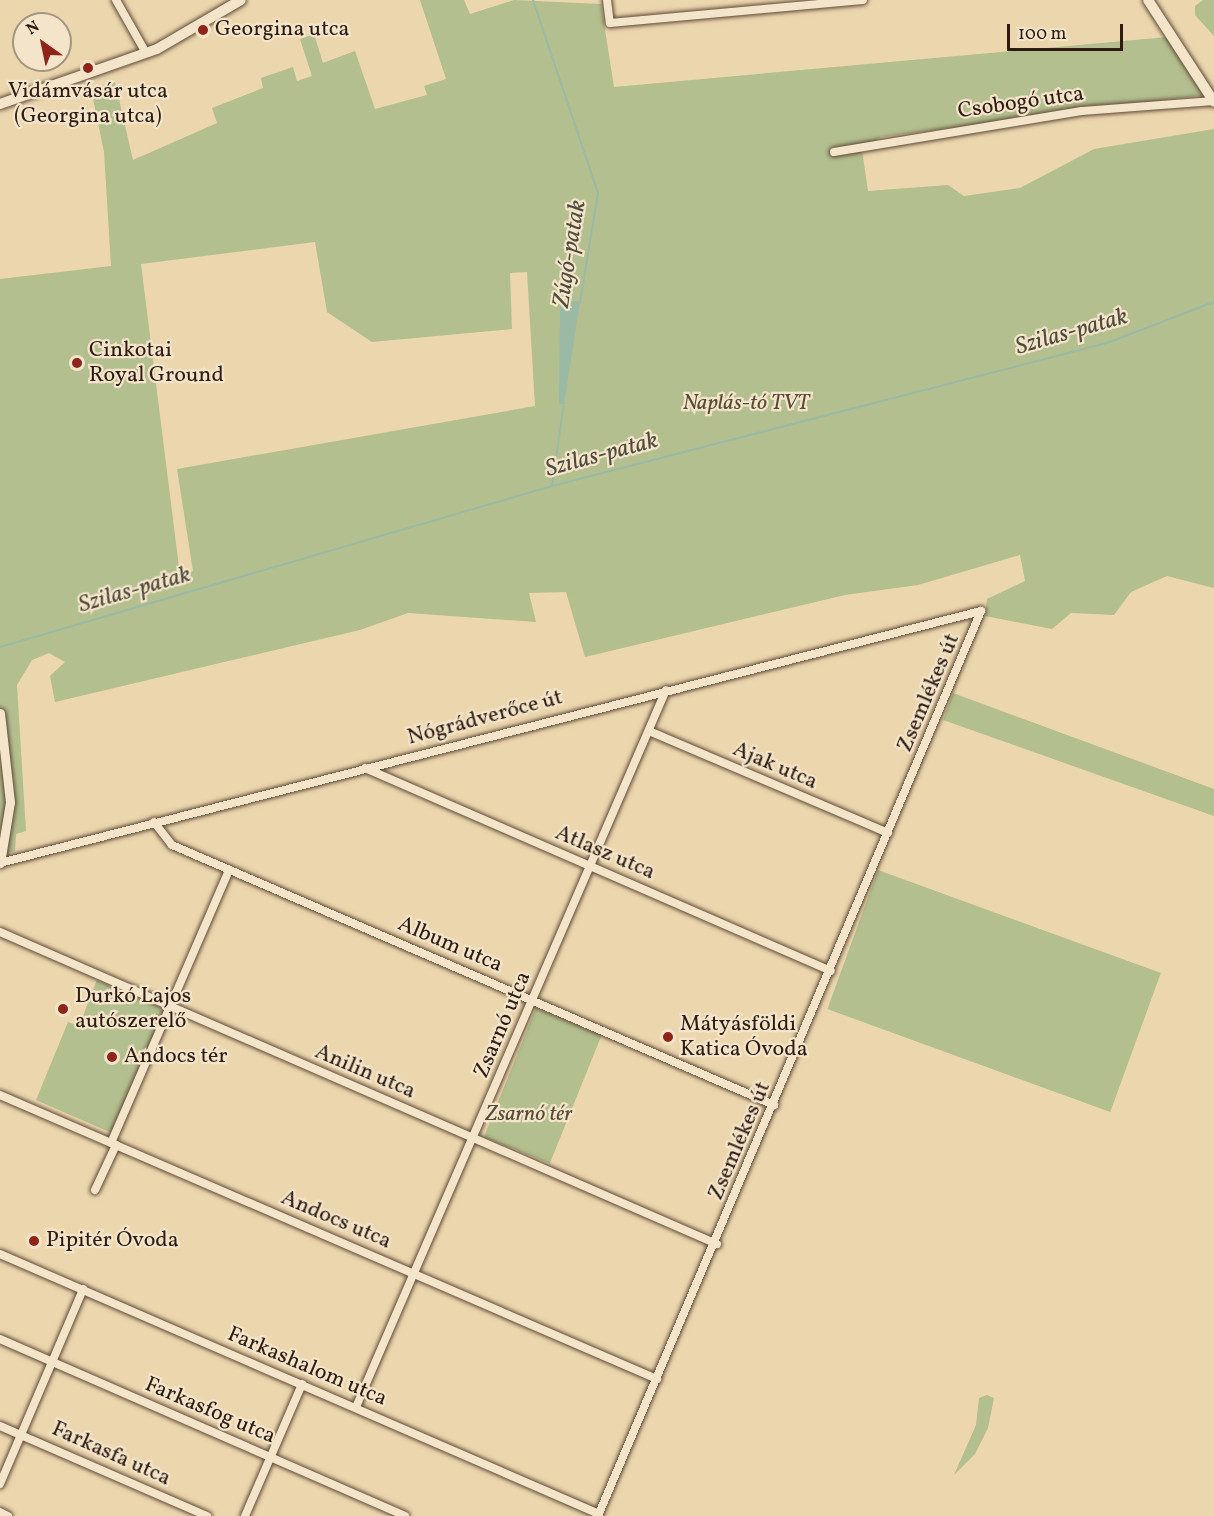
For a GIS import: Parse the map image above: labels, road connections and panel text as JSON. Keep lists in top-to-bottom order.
{
  "streets": {
    "street": [
      "Csobogó utca",
      "Zsemlékes út",
      "Nógrádverőce út",
      "Ajak utca",
      "Atlasz utca",
      "Album utca",
      "Zsarnó utca",
      "Anilin utca",
      "Andocs utca",
      "Farkashalom utca",
      "Farkasfog utca",
      "Farkasfa utca"
    ]
  },
  "crossings": [
    ["Zsemlékes út", "Nógrádverőce út"],
    ["Zsemlékes út", "Ajak utca"],
    ["Zsemlékes út", "Atlasz utca"],
    ["Zsemlékes út", "Album utca"],
    ["Zsemlékes út", "Anilin utca"],
    ["Zsemlékes út", "Andocs utca"],
    ["Zsemlékes út", "Farkashalom utca"],
    ["Nógrádverőce út", "Atlasz utca"],
    ["Nógrádverőce út", "Album utca"],
    ["Nógrádverőce út", "Zsarnó utca"],
    ["Ajak utca", "Zsarnó utca"],
    ["Atlasz utca", "Zsarnó utca"],
    ["Album utca", "Zsarnó utca"],
    ["Zsarnó utca", "Anilin utca"],
    ["Zsarnó utca", "Andocs utca"],
    ["Zsarnó utca", "Farkashalom utca"]
  ],
  "water": ["Zúgó-patak", "Szilas-patak"],
  "parks": ["Naplás-tó TVT", "Zsarnó tér"],
  "places": [
    "Georgina utca",
    "Vidámvásár utca (Georgina utca)",
    "Cinkotai Royal Ground",
    "Durkó Lajos autószerelő",
    "Mátyásföldi Katica Óvoda",
    "Andocs tér",
    "Pipitér Óvoda"
  ],
  "scale_bar": "100 m",
  "north": "top left"
}
